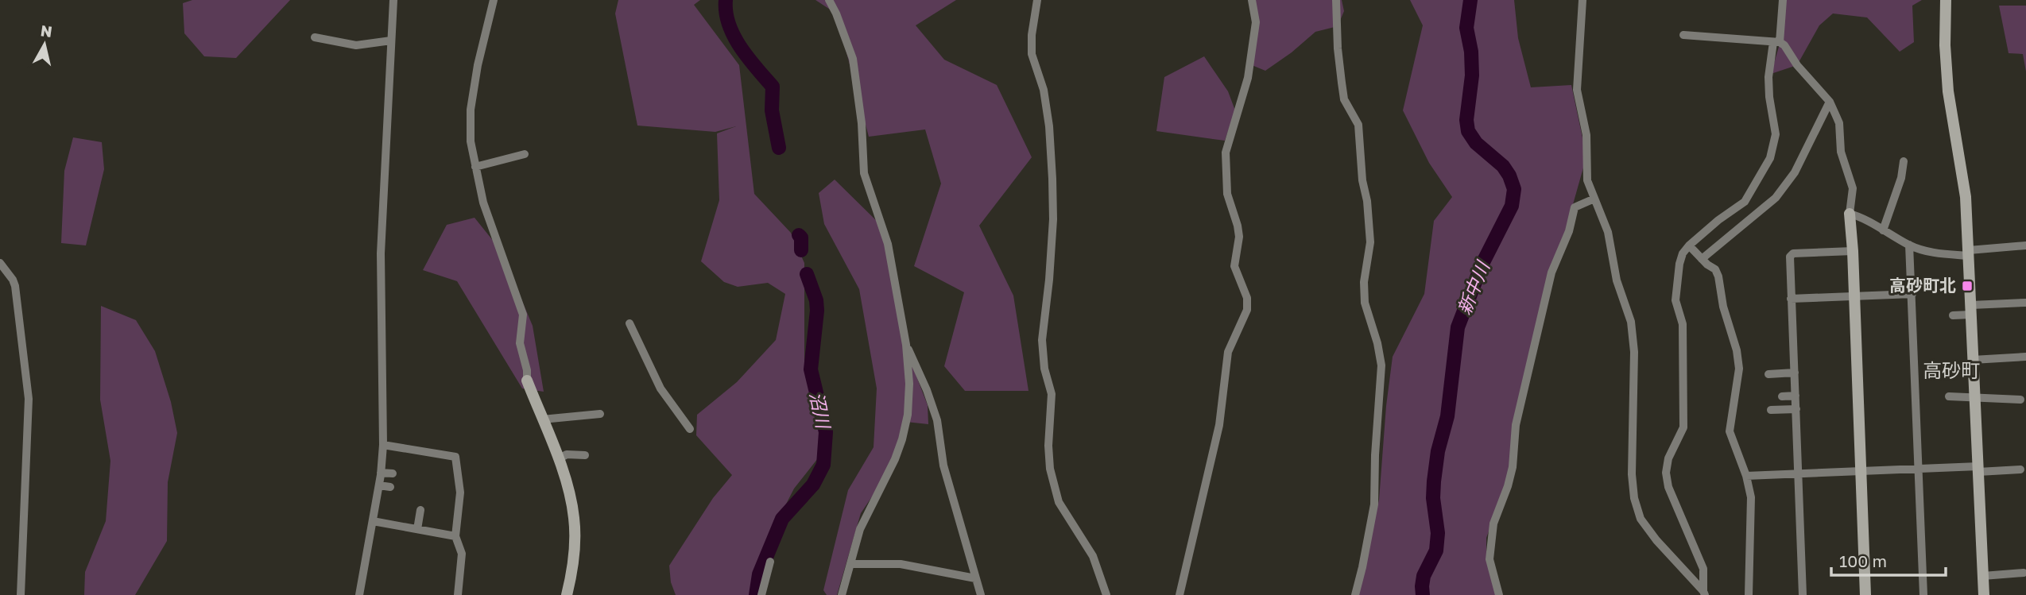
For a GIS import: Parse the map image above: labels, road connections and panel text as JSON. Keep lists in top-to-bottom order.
{
  "districts": ["高砂町"],
  "water": ["新中川", "沼川"],
  "places": {
    "transit": ["高砂町北"]
  },
  "scale_bar": "100 m",
  "north": "top"
}
